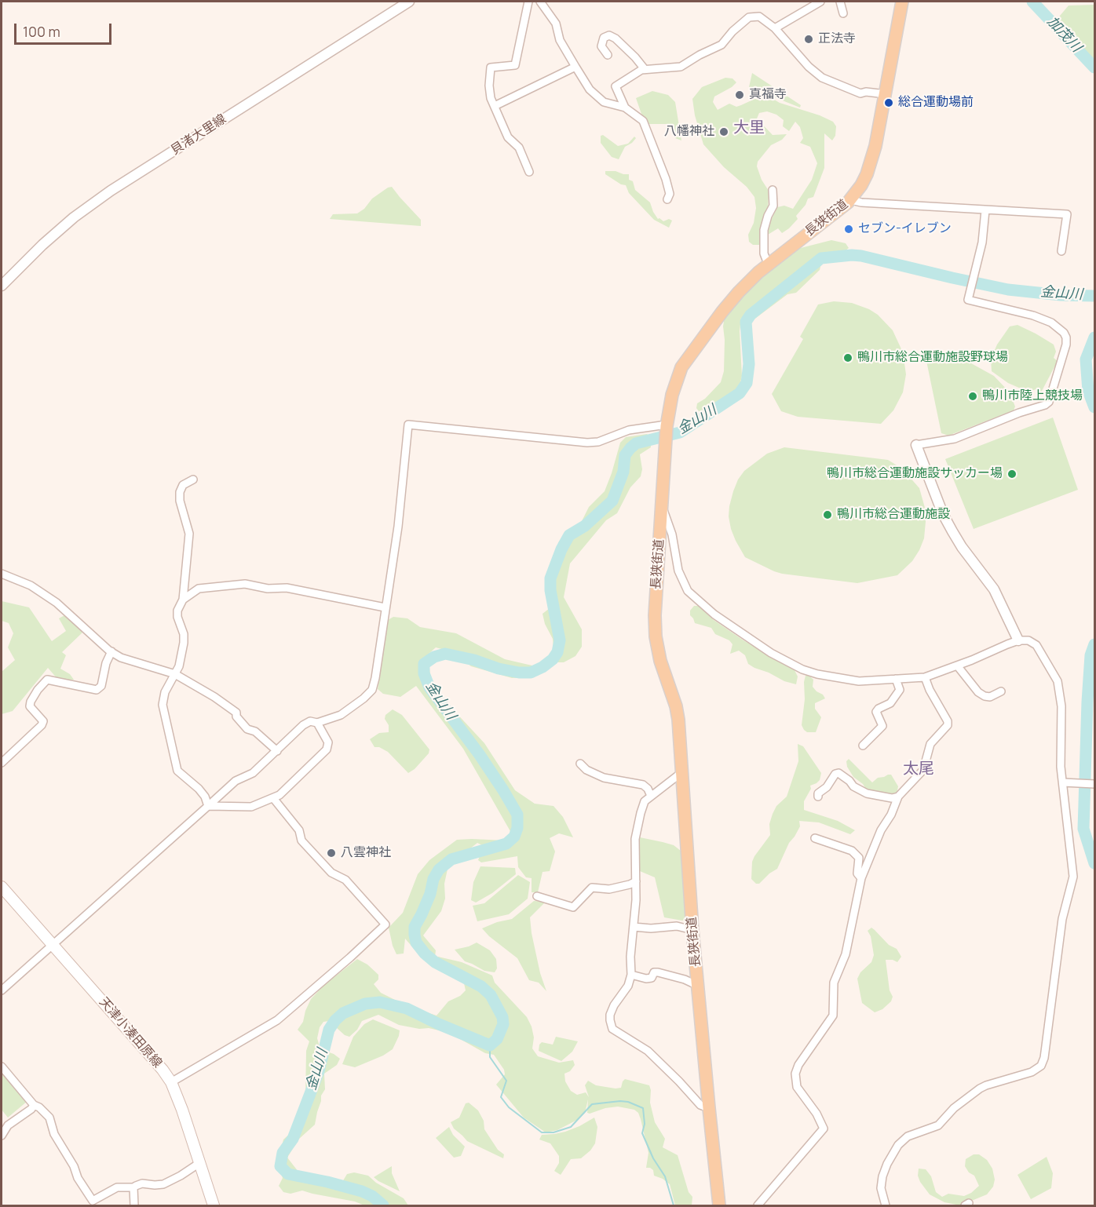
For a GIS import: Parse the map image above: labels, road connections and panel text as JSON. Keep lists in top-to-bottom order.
{
  "streets": {
    "main road": ["長狭街道", "天津小湊田原線"],
    "street": ["貝渚大里線"]
  },
  "districts": ["大里", "太尾"],
  "water": ["加茂川", "金山川"],
  "places": [
    "正法寺",
    "真福寺",
    "総合運動場前",
    "八幡神社",
    "セブン-イレブン",
    "鴨川市総合運動施設野球場",
    "鴨川市陸上競技場",
    "鴨川市総合運動施設サッカー場",
    "鴨川市総合運動施設",
    "八雲神社"
  ],
  "scale_bar": "100 m"
}
